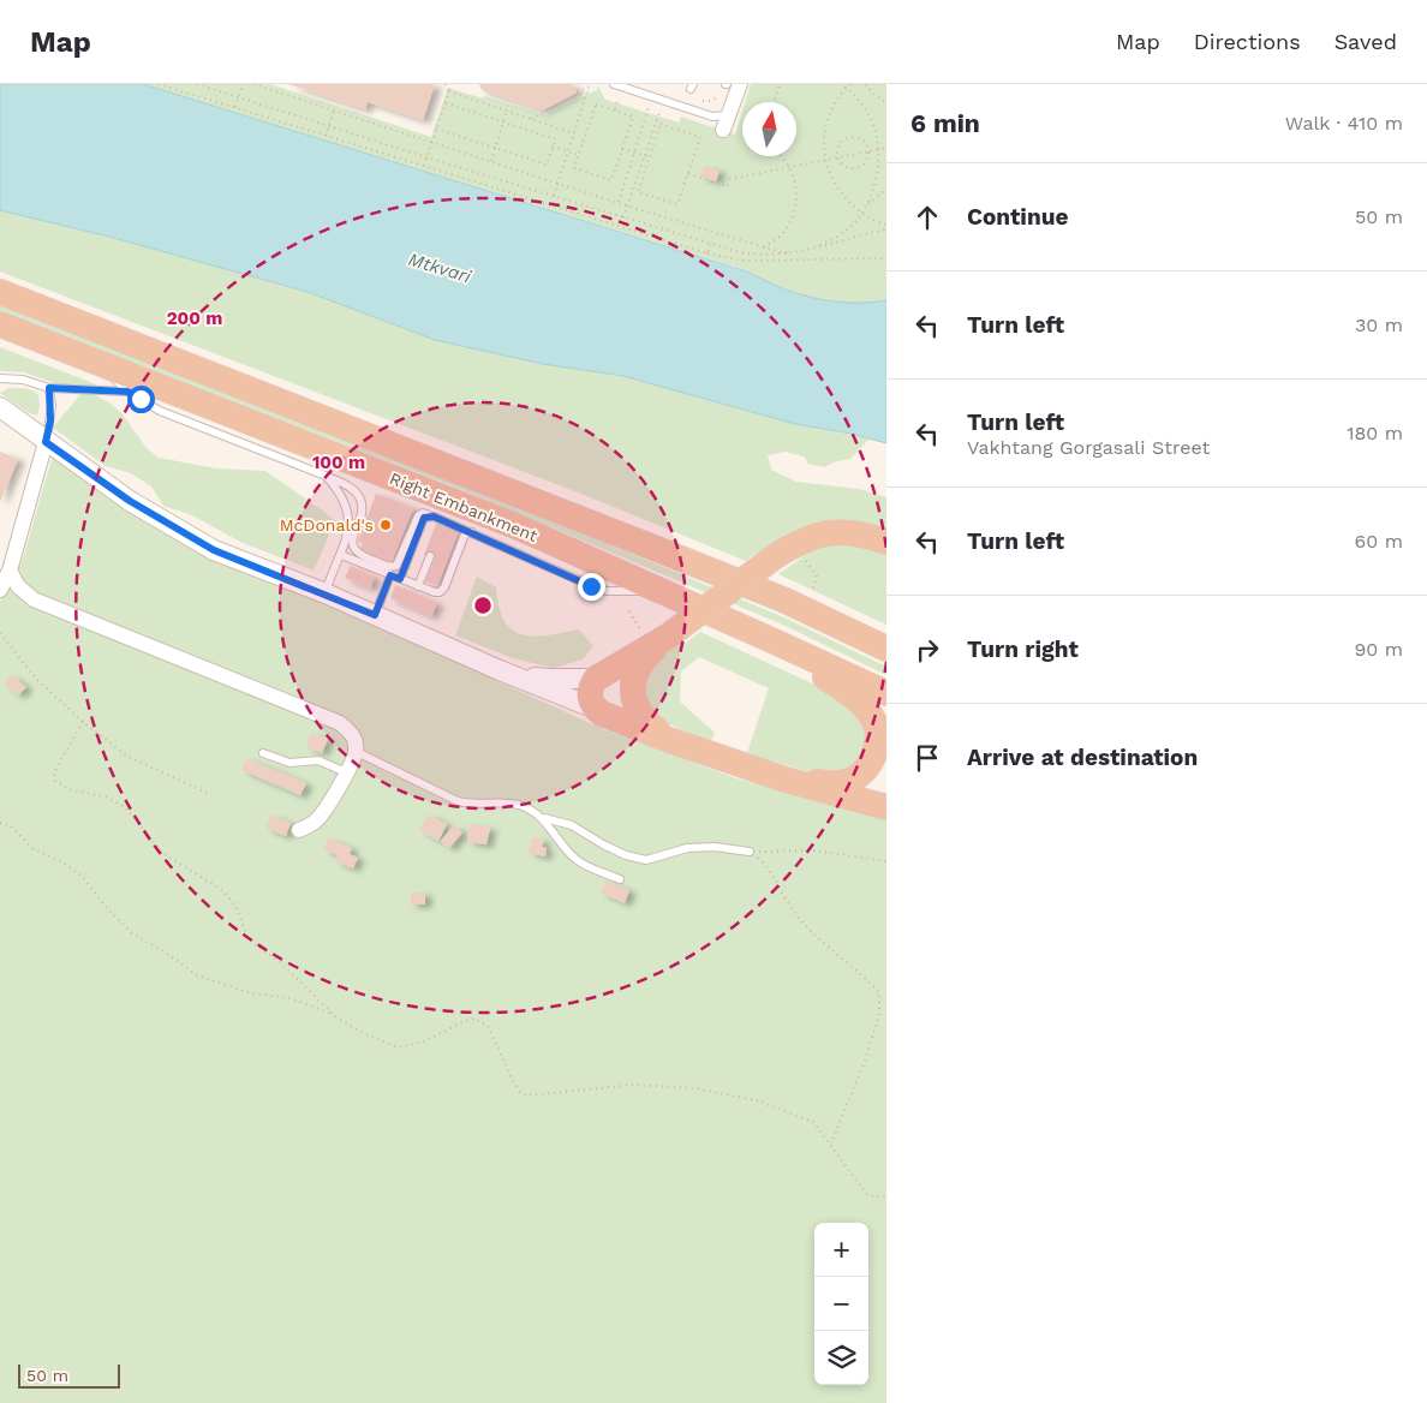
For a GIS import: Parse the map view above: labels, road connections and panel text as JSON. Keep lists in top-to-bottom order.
{
  "streets": {
    "highway": ["Right Embankment"]
  },
  "water": ["Mtkvari"],
  "places": ["McDonald's"],
  "scale_bar": "50 m",
  "north": "top",
  "page": {
    "header": "Map",
    "nav": ["Map", "Directions", "Saved"],
    "heading": ["6 min", "Walk · 410 m"],
    "list": [
      ["Continue", "50 m"],
      ["Turn left", "30 m"],
      ["Turn left", "Vakhtang Gorgasali Street", "180 m"],
      ["Turn left", "60 m"],
      ["Turn right", "90 m"],
      "Arrive at destination"
    ],
    "map_buttons": ["+", "−"],
    "scale": "50 m"
  },
  "rings": ["200 m", "100 m"]
}
